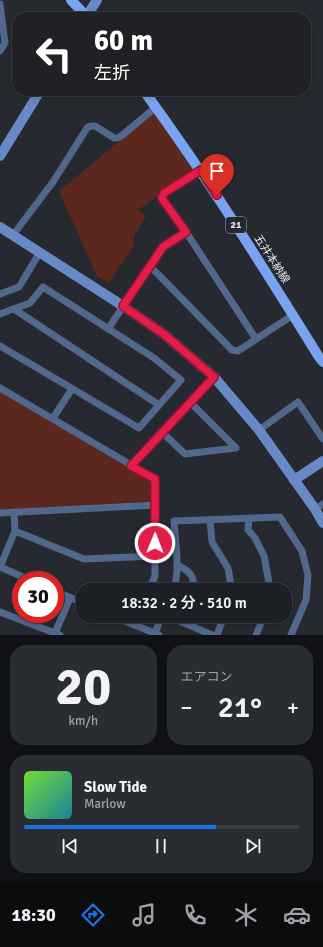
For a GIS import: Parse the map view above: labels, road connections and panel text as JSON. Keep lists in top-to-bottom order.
{
  "streets": {
    "main road": ["21", "五井本納線"]
  },
  "page": {
    "turn": ["60 m", "左折"],
    "limit": "30",
    "trip": "18:32 · 2 分 · 510 m",
    "tile": [
      ["20", "km/h"],
      "エアコン"
    ],
    "heat": ["−", "21°", "+"],
    "song": ["Slow Tide", "Marlow"],
    "tabs": "18:30"
  }
}
